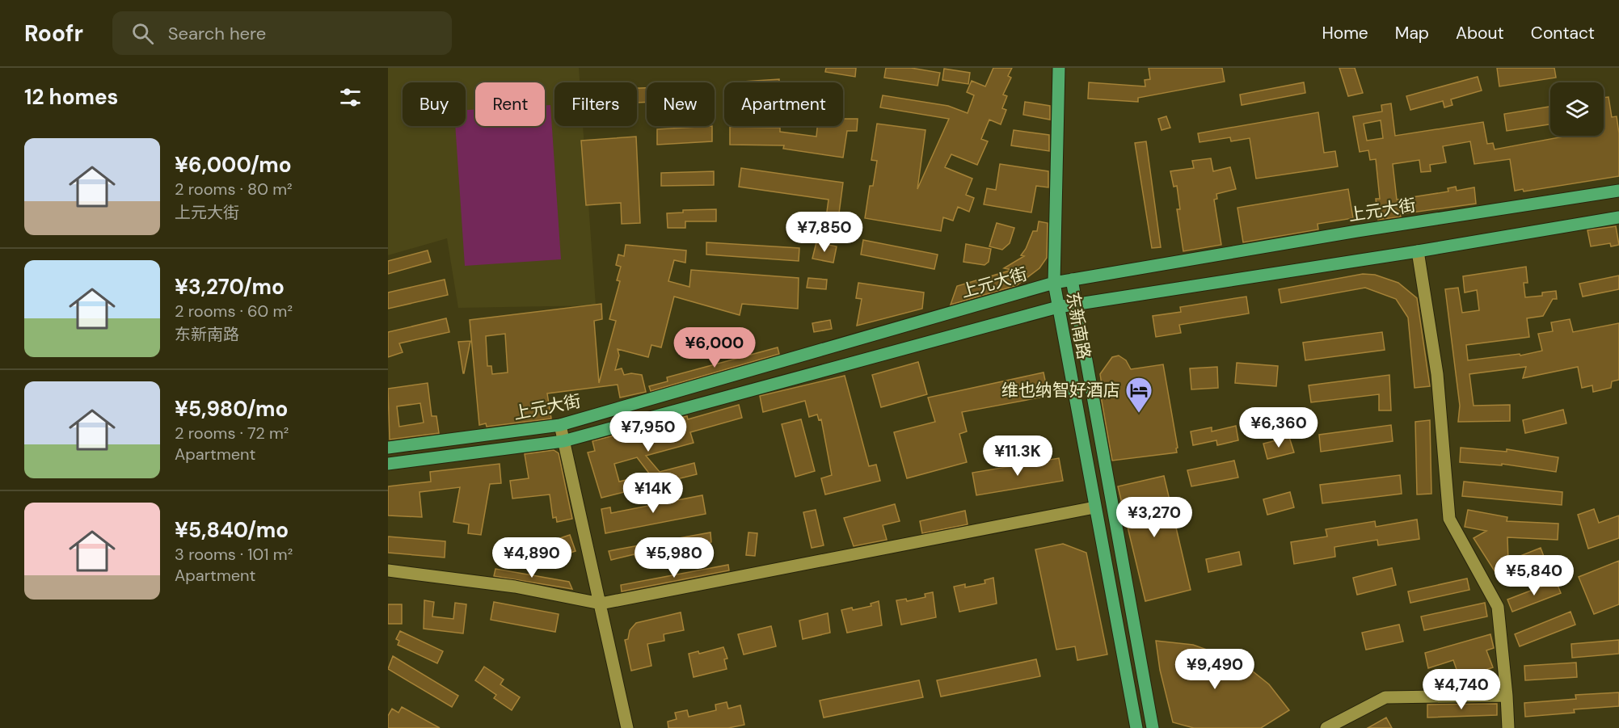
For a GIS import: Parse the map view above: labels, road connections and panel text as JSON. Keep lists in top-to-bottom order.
{
  "streets": {
    "main road": ["上元大街", "东新南路"]
  },
  "crossings": [
    ["上元大街", "东新南路"]
  ],
  "places": {
    "hotel": ["维也纳智好酒店"]
  },
  "page": {
    "header": "Roofr",
    "search": "Search here",
    "nav": [
      "Home",
      "Map",
      "About",
      "Contact"
    ],
    "heading": "12 homes",
    "chip": [
      "Buy",
      "Rent",
      "Filters",
      "New",
      "Apartment"
    ],
    "list": [
      {
        "name": "¥6,000/mo",
        "note": "2 rooms · 80 m² · 上元大街"
      },
      {
        "name": "¥3,270/mo",
        "note": "2 rooms · 60 m² · 东新南路"
      },
      {
        "name": "¥5,980/mo",
        "note": "2 rooms · 72 m² · Apartment"
      },
      {
        "name": "¥5,840/mo",
        "note": "3 rooms · 101 m² · Apartment"
      }
    ],
    "price": [
      "¥7,850",
      "¥6,000",
      "¥6,360",
      "¥7,950",
      "¥11.3K",
      "¥14K",
      "¥3,270",
      "¥4,890",
      "¥5,980",
      "¥5,840",
      "¥9,490",
      "¥4,740"
    ]
  }
}
